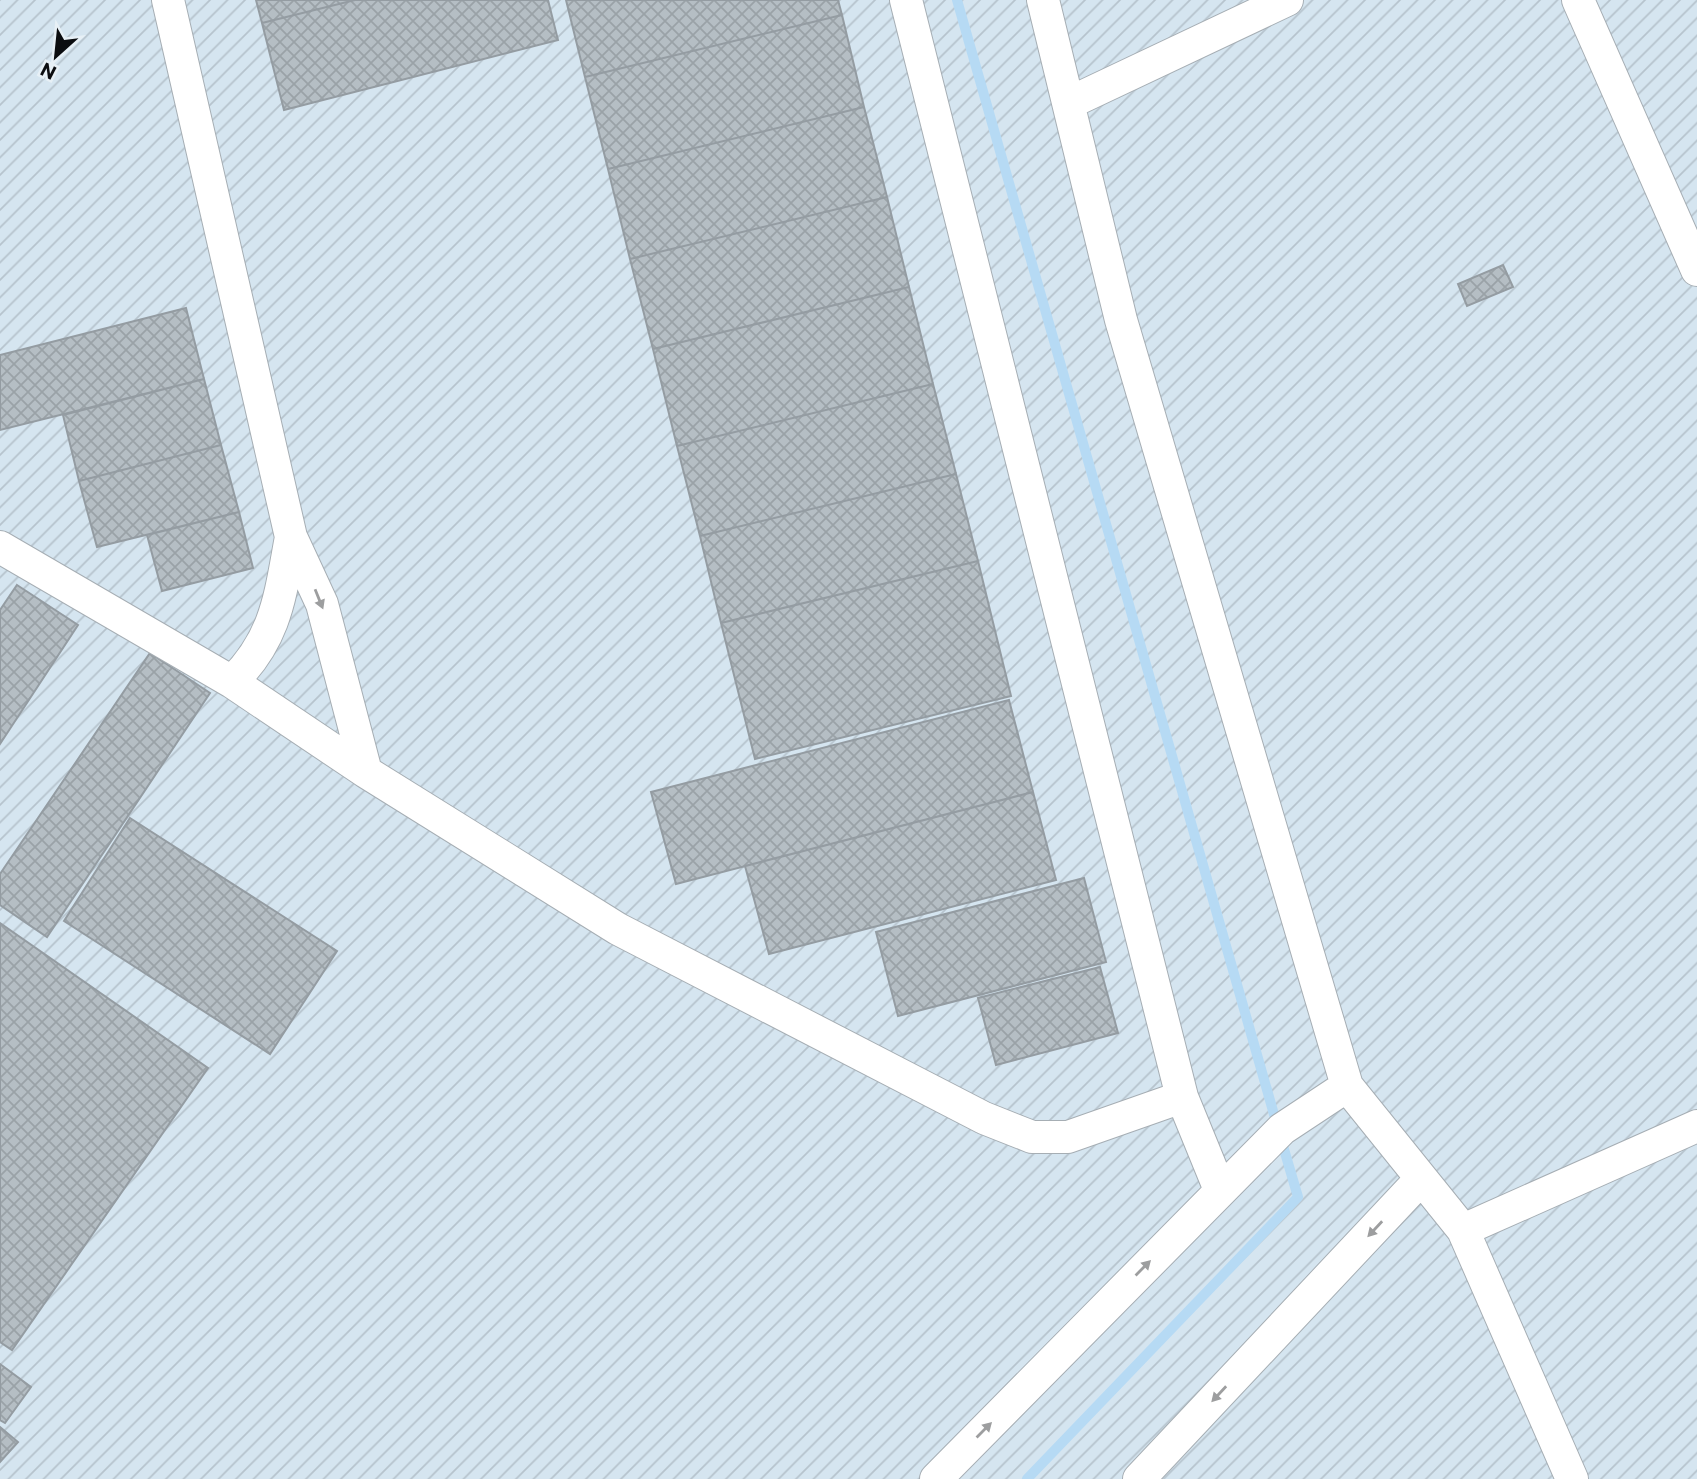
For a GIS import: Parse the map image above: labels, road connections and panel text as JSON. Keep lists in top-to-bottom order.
{
  "north": "bottom left"
}
